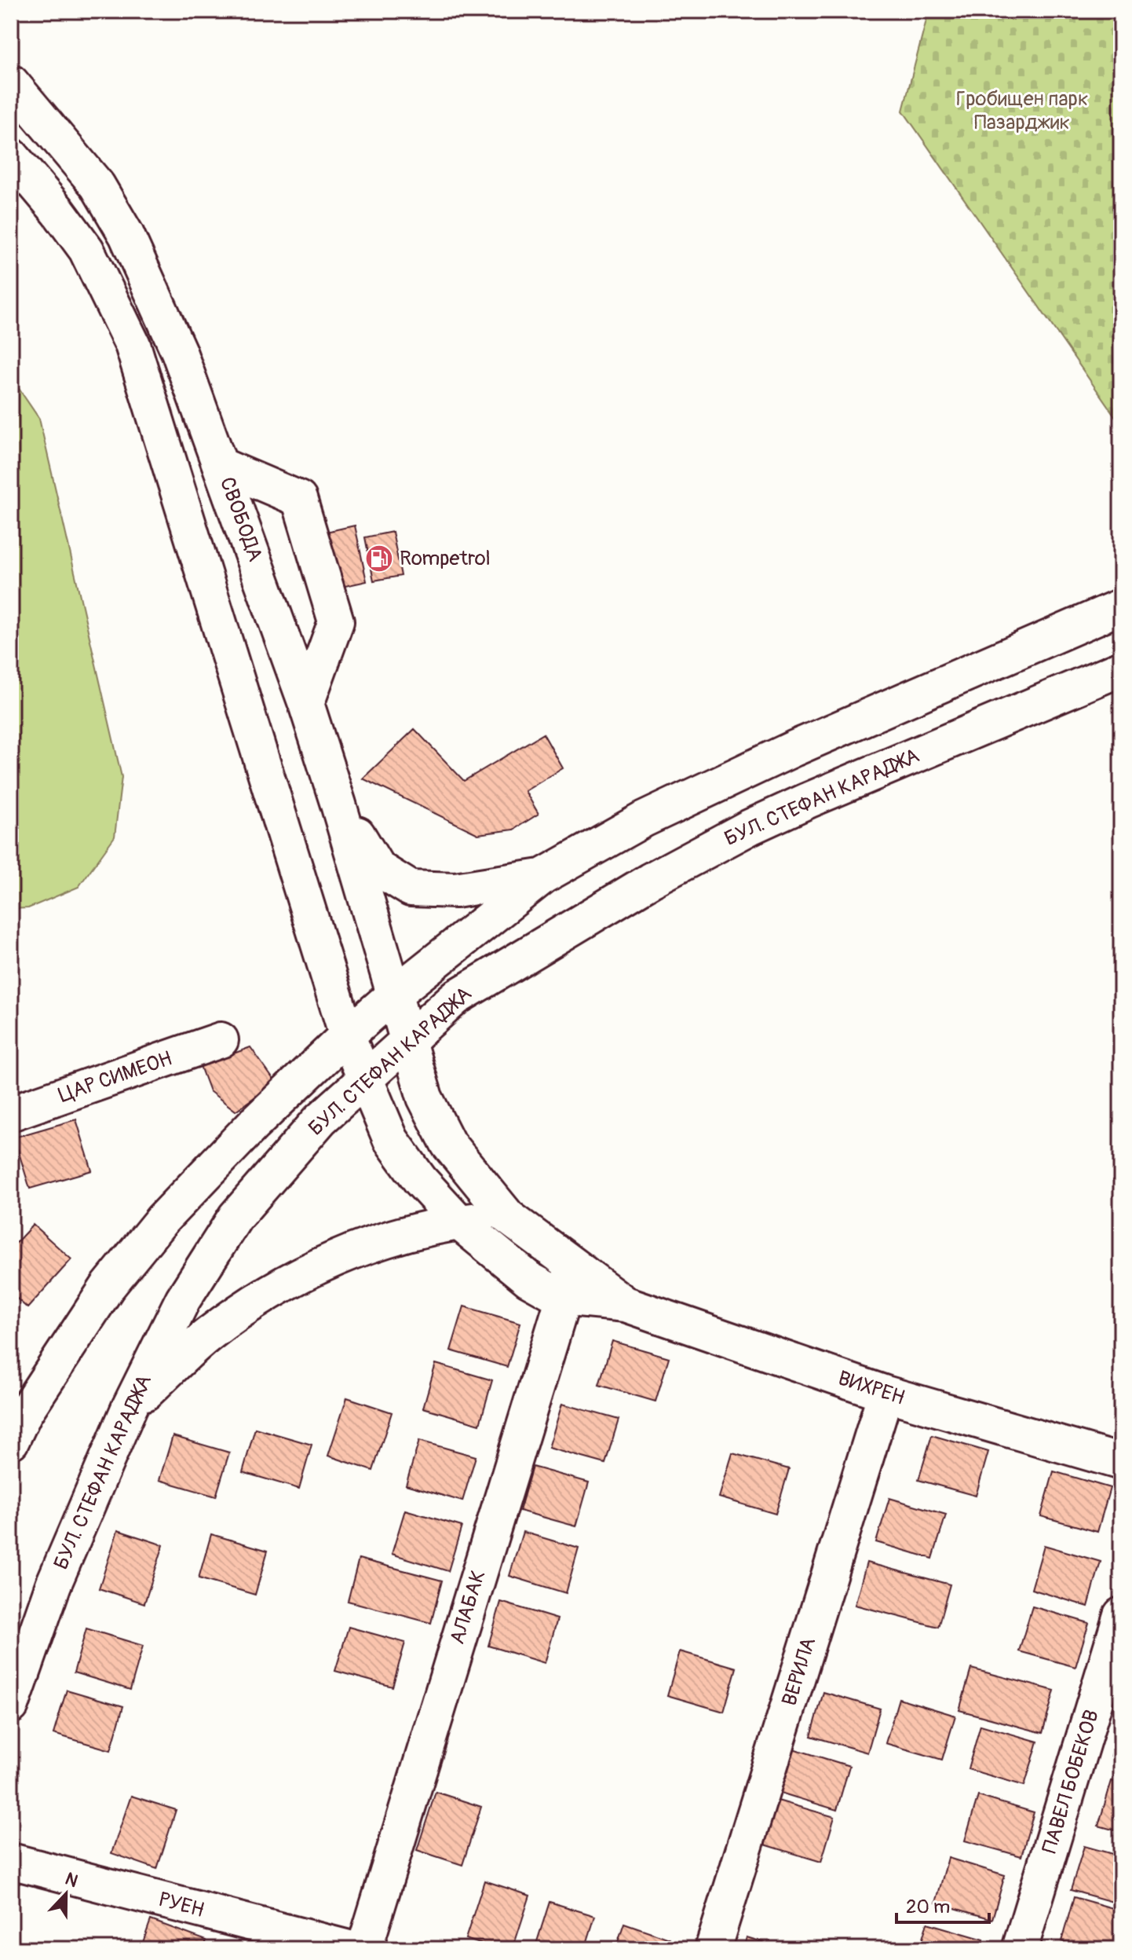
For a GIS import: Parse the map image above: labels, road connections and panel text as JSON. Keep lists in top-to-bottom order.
{
  "streets": {
    "street": [
      "СВОБОДА",
      "БУЛ. СТЕФАН КАРАДЖА",
      "ЦАР СИМЕОН",
      "ВИХРЕН",
      "АЛАБАК",
      "ВЕРИЛА",
      "ПАВЕЛ БОБЕКОВ",
      "РУЕН"
    ]
  },
  "crossings": [
    ["СВОБОДА", "БУЛ. СТЕФАН КАРАДЖА"],
    ["СВОБОДА", "ВИХРЕН"],
    ["СВОБОДА", "АЛАБАК"],
    ["ВИХРЕН", "АЛАБАК"],
    ["ВИХРЕН", "ВЕРИЛА"]
  ],
  "parks": ["Гробищен парк Пазарджик"],
  "places": {
    "fuel station": ["Rompetrol"]
  },
  "scale_bar": "20 m",
  "north": "top"
}
